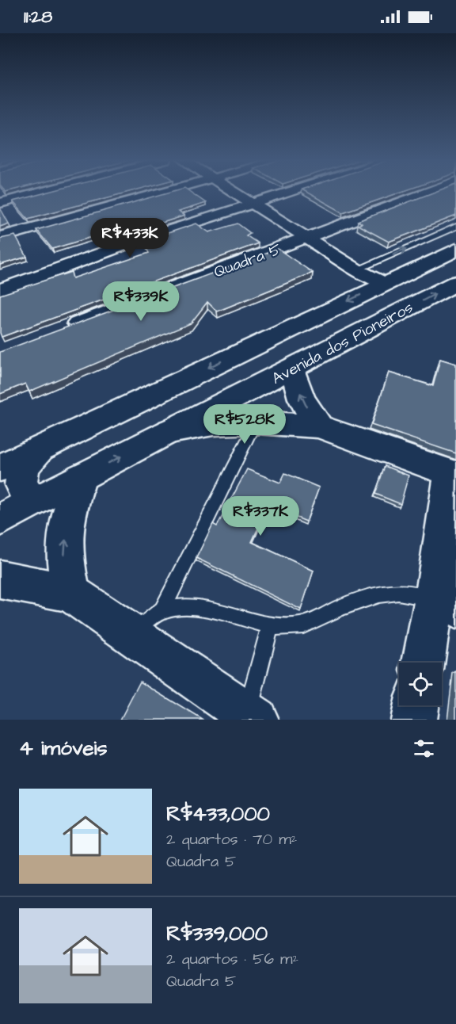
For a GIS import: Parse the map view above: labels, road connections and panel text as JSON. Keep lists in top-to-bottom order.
{
  "streets": {
    "main road": ["Avenida dos Pioneiros"],
    "street": ["Quadra 5"]
  },
  "page": {
    "status": "11:28",
    "price": [
      "R$433K",
      "R$339K",
      "R$528K",
      "R$337K"
    ],
    "heading": "4 imóveis",
    "list": [
      {
        "name": "R$433,000",
        "note": "2 quartos · 70 m² · Quadra 5"
      },
      {
        "name": "R$339,000",
        "note": "2 quartos · 56 m² · Quadra 5"
      }
    ]
  }
}
